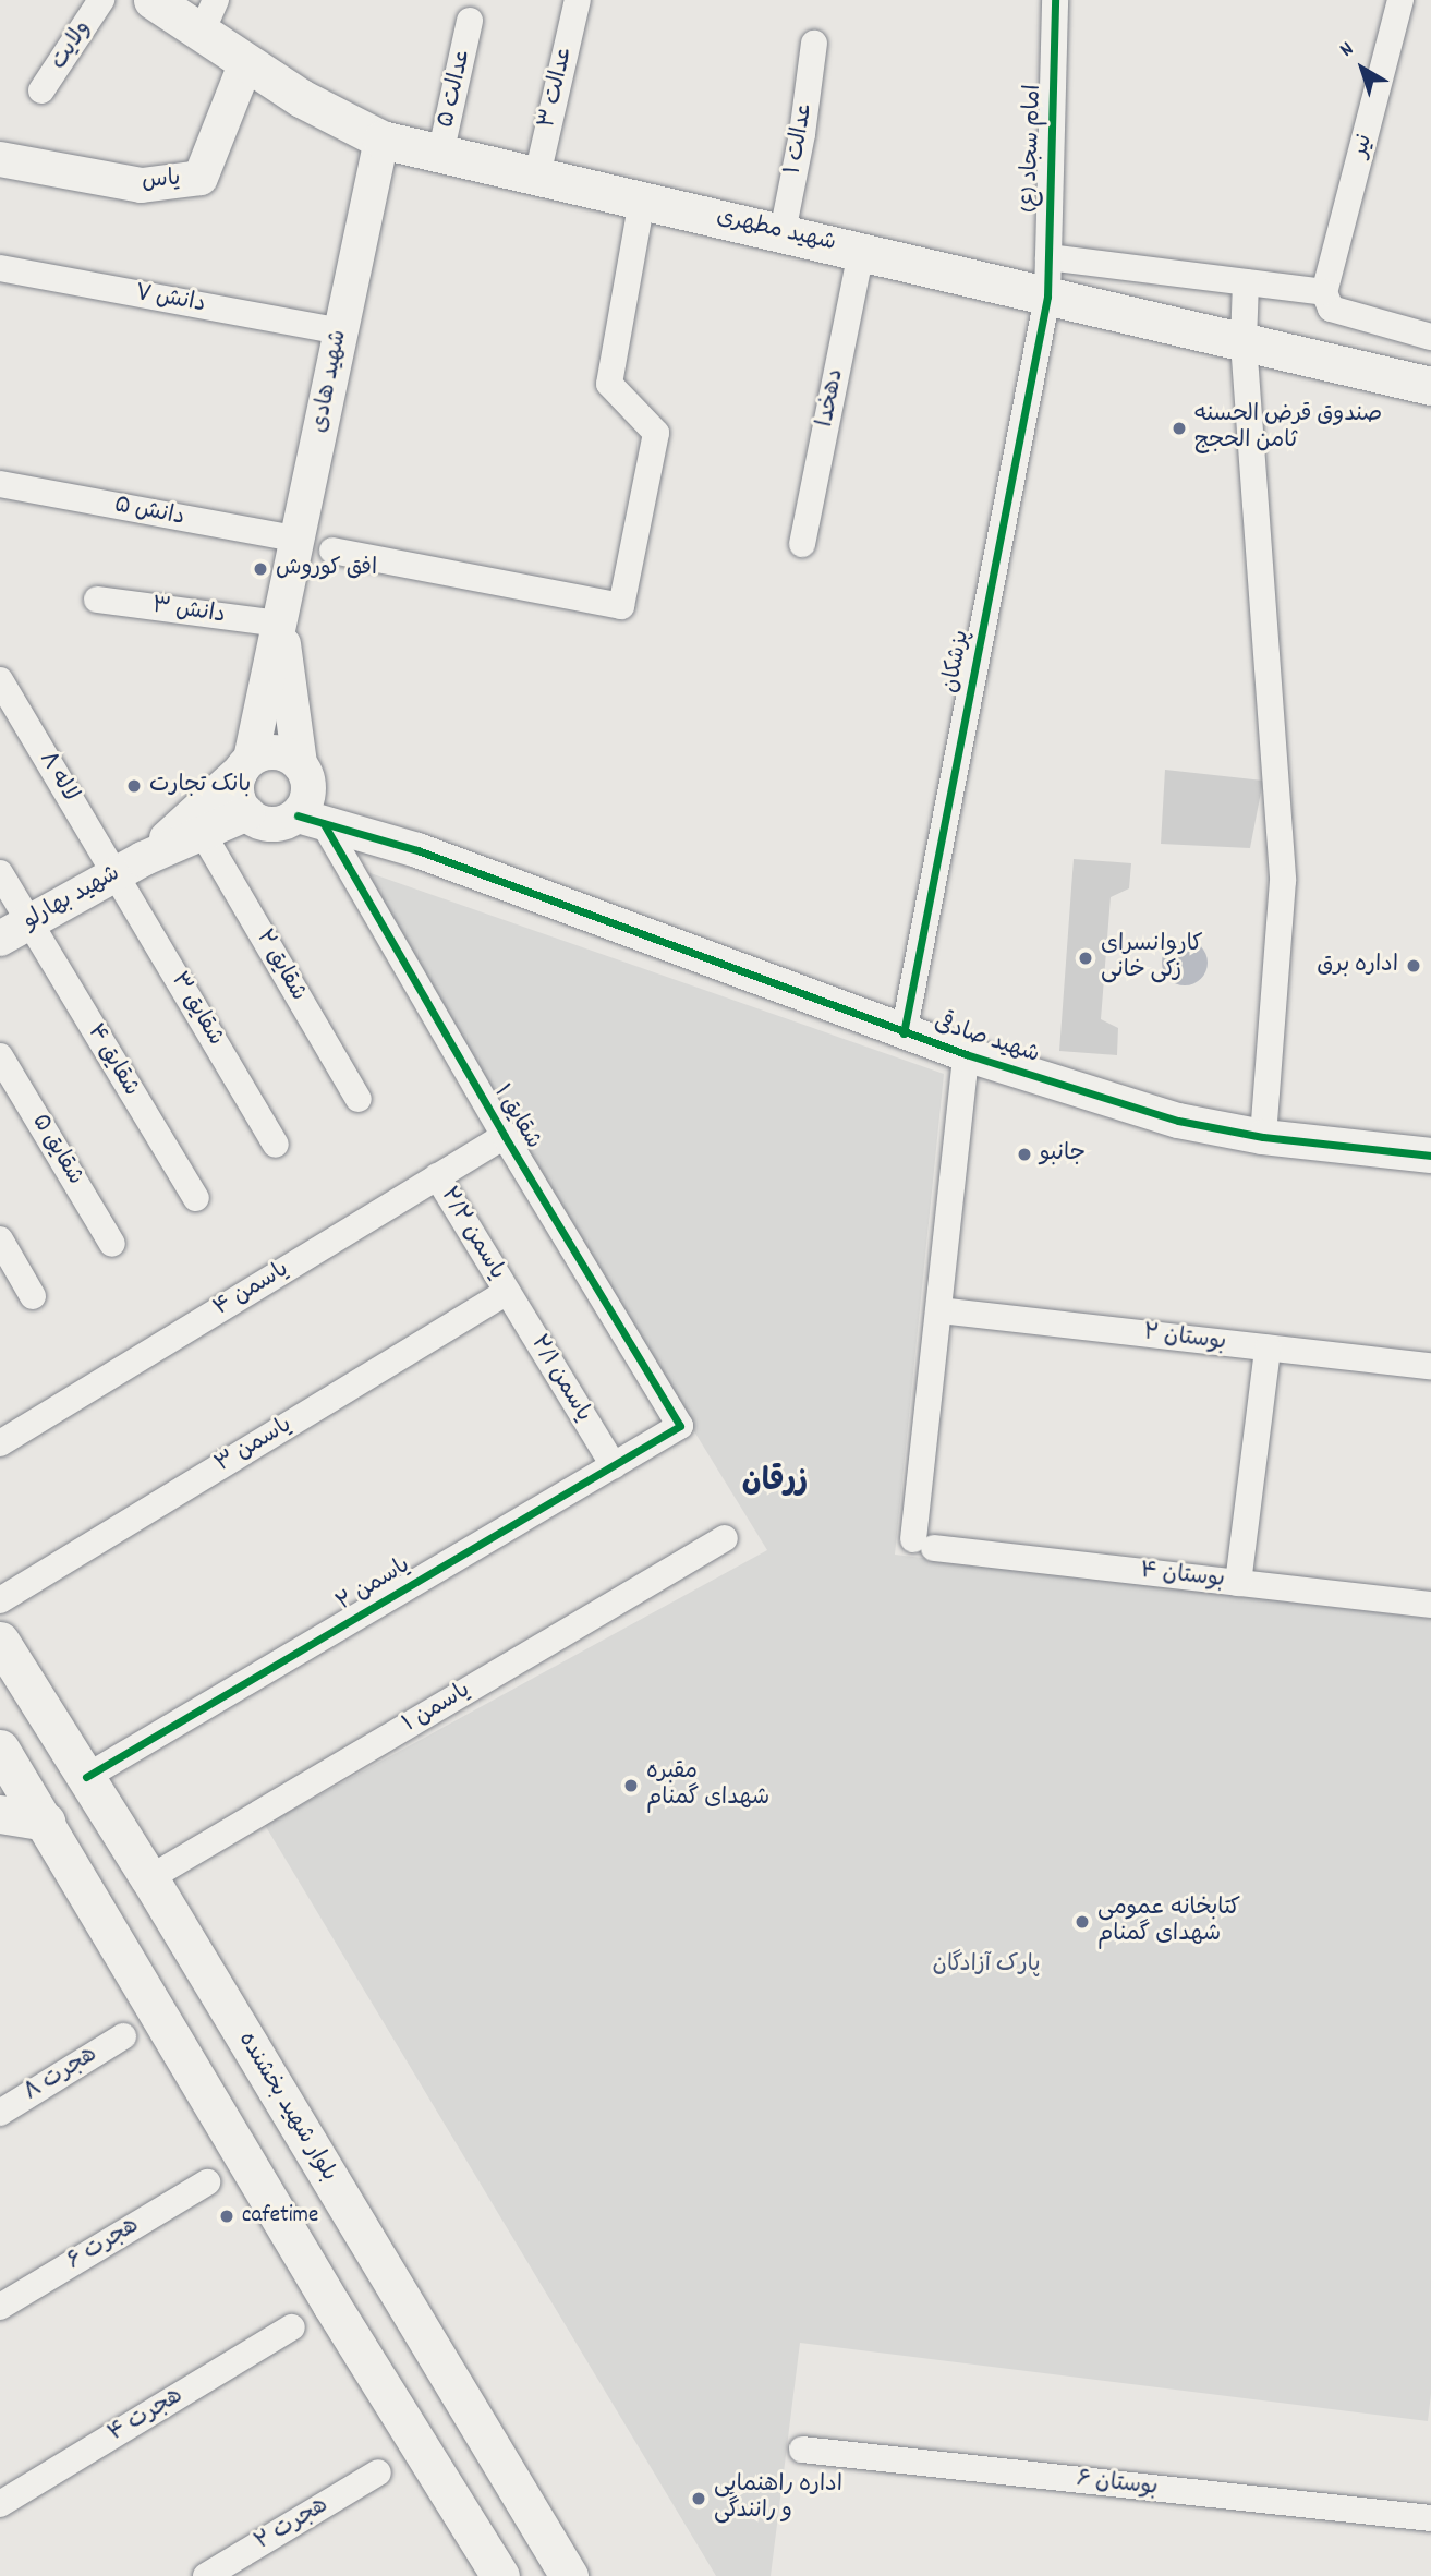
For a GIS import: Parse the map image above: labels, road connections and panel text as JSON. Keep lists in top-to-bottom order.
{
  "streets": {
    "main road": ["شهید مطهری", "بلوار شهید بخشنده"],
    "street": [
      "ولایت",
      "عدالت ۳",
      "عدالت ۵",
      "عدالت ۱",
      "نیر",
      "امام سجاد (ع)",
      "یاس",
      "دانش ۷",
      "شهید هادی",
      "دهخدا",
      "دانش ۵",
      "دانش ۳",
      "پزشکان",
      "لاله ۸",
      "شهید بهارلو",
      "شقایق ۲",
      "شقایق ۳",
      "شهید صادقی",
      "شقایق ۴",
      "شقایق ۱",
      "شقایق ۵",
      "یاسمن ۲/۲",
      "یاسمن ۴",
      "بوستان ۲",
      "یاسمن ۲/۱",
      "یاسمن ۳",
      "بوستان ۴",
      "یاسمن ۲",
      "یاسمن ۱",
      "هجرت ۸",
      "هجرت ۶",
      "هجرت ۴",
      "بوستان ۶",
      "هجرت ۲"
    ]
  },
  "crossings": [
    ["عدالت ۳", "شهید مطهری"],
    ["عدالت ۵", "شهید مطهری"],
    ["عدالت ۱", "شهید مطهری"],
    ["امام سجاد (ع)", "شهید مطهری"],
    ["امام سجاد (ع)", "پزشکان"],
    ["یاس", "شهید مطهری"],
    ["شهید مطهری", "شهید هادی"],
    ["شهید مطهری", "دهخدا"],
    ["شهید مطهری", "پزشکان"],
    ["دانش ۷", "شهید هادی"],
    ["شهید هادی", "دانش ۵"],
    ["شهید هادی", "دانش ۳"],
    ["شهید هادی", "شهید صادقی"],
    ["شهید هادی", "شقایق ۱"],
    ["پزشکان", "شهید صادقی"],
    ["لاله ۸", "شهید بهارلو"],
    ["لاله ۸", "شقایق ۳"],
    ["شهید بهارلو", "شقایق ۳"],
    ["شهید بهارلو", "شقایق ۴"],
    ["شهید صادقی", "شقایق ۱"],
    ["شقایق ۱", "یاسمن ۴"],
    ["شقایق ۱", "یاسمن ۲"],
    ["یاسمن ۲/۲", "یاسمن ۴"],
    ["یاسمن ۲/۲", "یاسمن ۲/۱"],
    ["یاسمن ۲/۲", "یاسمن ۳"],
    ["بوستان ۲", "بوستان ۴"],
    ["یاسمن ۲/۱", "یاسمن ۳"],
    ["یاسمن ۲/۱", "یاسمن ۲"],
    ["یاسمن ۲", "بلوار شهید بخشنده"],
    ["یاسمن ۱", "بلوار شهید بخشنده"]
  ],
  "districts": ["زرقان"],
  "parks": ["پارک آزادگان"],
  "places": [
    "صندوق قرض الحسنه ثامن الحجج",
    "افق کوروش",
    "بانک تجارت",
    "کاروانسرای زکی خانی",
    "اداره برق",
    "جانبو",
    "مقبره شهدای گمنام",
    "کتابخانه عمومی شهدای گمنام",
    "cafetime",
    "اداره راهنمایی و رانندگی"
  ],
  "north": "top left"
}
